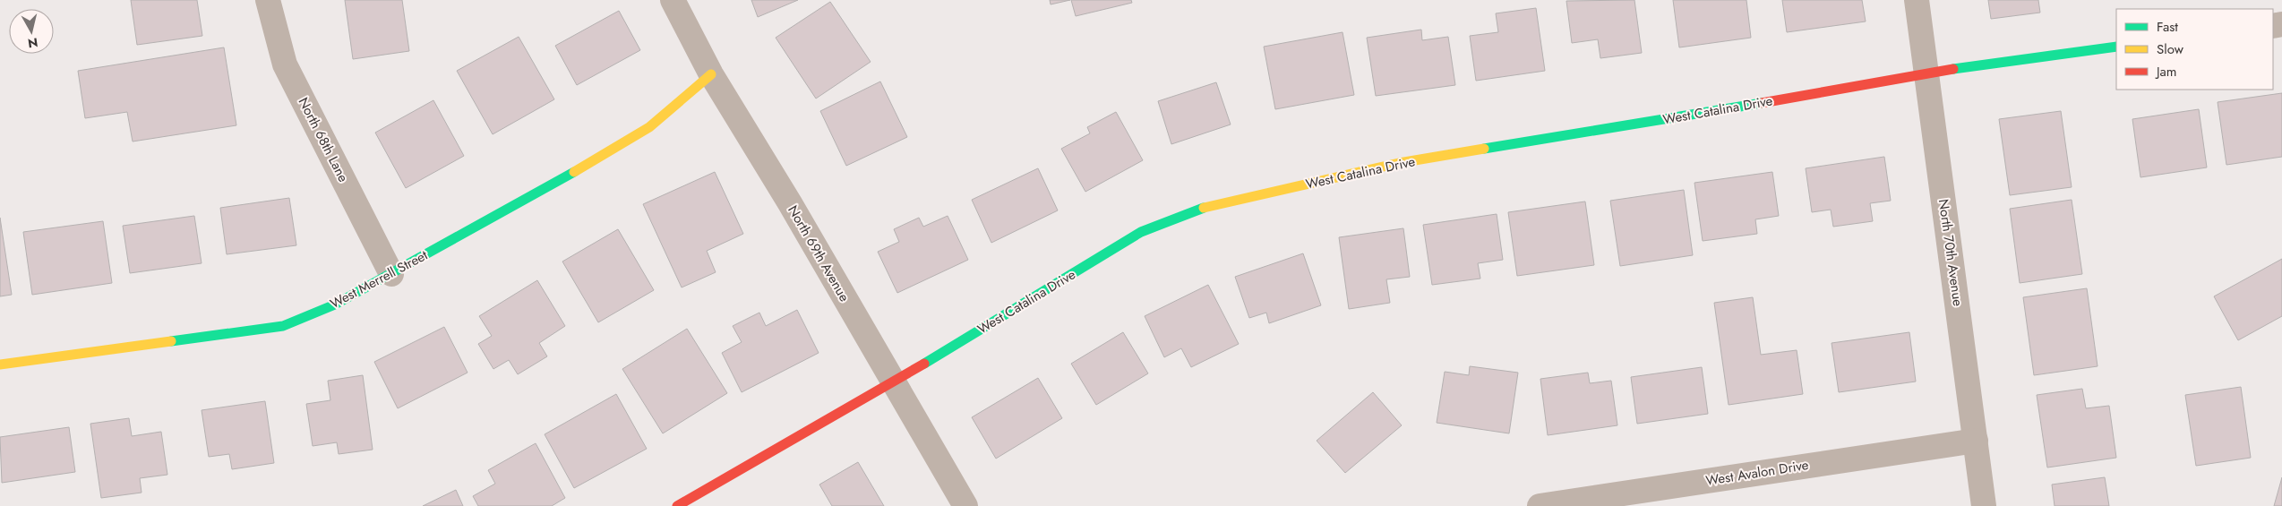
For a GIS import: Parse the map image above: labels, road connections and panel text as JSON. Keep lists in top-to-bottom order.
{
  "streets": {
    "street": [
      "West Catalina Drive",
      "North 68th Lane",
      "North 70th Avenue",
      "North 69th Avenue",
      "West Merrell Street",
      "West Avalon Drive"
    ]
  },
  "crossings": [
    ["West Catalina Drive", "North 70th Avenue"],
    ["West Catalina Drive", "North 69th Avenue"],
    ["North 68th Lane", "West Merrell Street"],
    ["North 70th Avenue", "West Avalon Drive"],
    ["North 69th Avenue", "West Merrell Street"]
  ],
  "legend": ["Fast", "Slow", "Jam"],
  "north": "bottom"
}
